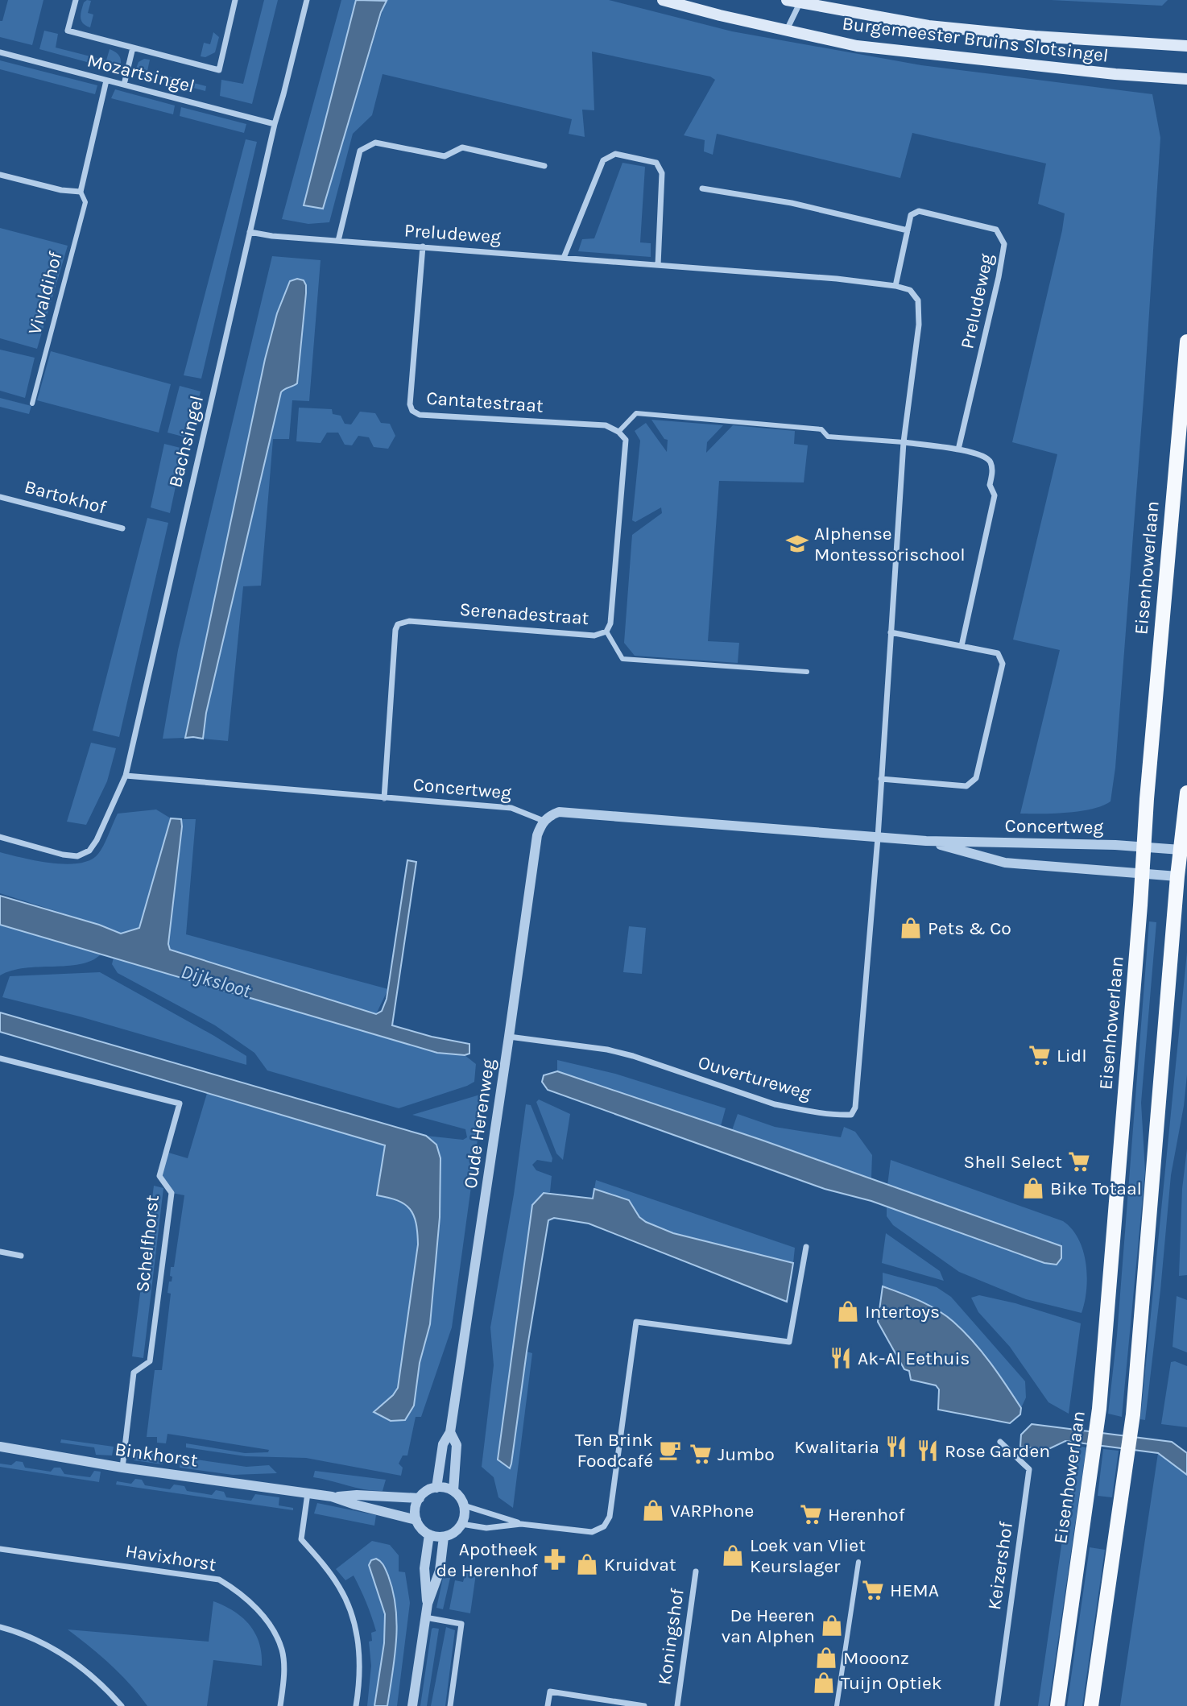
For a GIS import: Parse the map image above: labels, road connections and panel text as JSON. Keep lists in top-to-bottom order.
{
  "streets": {
    "main road": ["Burgemeester Bruins Slotsingel", "Eisenhowerlaan"],
    "street": [
      "Mozartsingel",
      "Preludeweg",
      "Vivaldihof",
      "Cantatestraat",
      "Bachsingel",
      "Bartokhof",
      "Serenadestraat",
      "Concertweg",
      "Ouvertureweg",
      "Oude Herenweg",
      "Schelfhorst",
      "Binkhorst",
      "Havixhorst",
      "Keizershof",
      "Koningshof"
    ]
  },
  "crossings": [
    ["Mozartsingel", "Vivaldihof"],
    ["Mozartsingel", "Bachsingel"],
    ["Preludeweg", "Cantatestraat"],
    ["Preludeweg", "Bachsingel"],
    ["Preludeweg", "Concertweg"],
    ["Preludeweg", "Ouvertureweg"],
    ["Bachsingel", "Concertweg"],
    ["Eisenhowerlaan", "Concertweg"],
    ["Serenadestraat", "Concertweg"],
    ["Concertweg", "Ouvertureweg"],
    ["Concertweg", "Oude Herenweg"],
    ["Ouvertureweg", "Oude Herenweg"],
    ["Oude Herenweg", "Binkhorst"],
    ["Schelfhorst", "Binkhorst"]
  ],
  "water": ["Dijksloot"],
  "places": {
    "school or university": ["Alphense Montessorischool"],
    "shop": [
      "Pets & Co",
      "Bike Totaal",
      "Intertoys",
      "VARPhone",
      "Loek van Vliet Keurslager",
      "Kruidvat",
      "De Heeren van Alphen",
      "Mooonz",
      "Tuijn Optiek"
    ],
    "supermarket": [
      "Lidl",
      "Shell Select",
      "Jumbo",
      "Herenhof",
      "HEMA"
    ],
    "restaurant": ["Ak-Al Eethuis", "Kwalitaria", "Rose Garden"],
    "cafe": ["Ten Brink Foodcafé"],
    "pharmacy": ["Apotheek de Herenhof"]
  }
}
